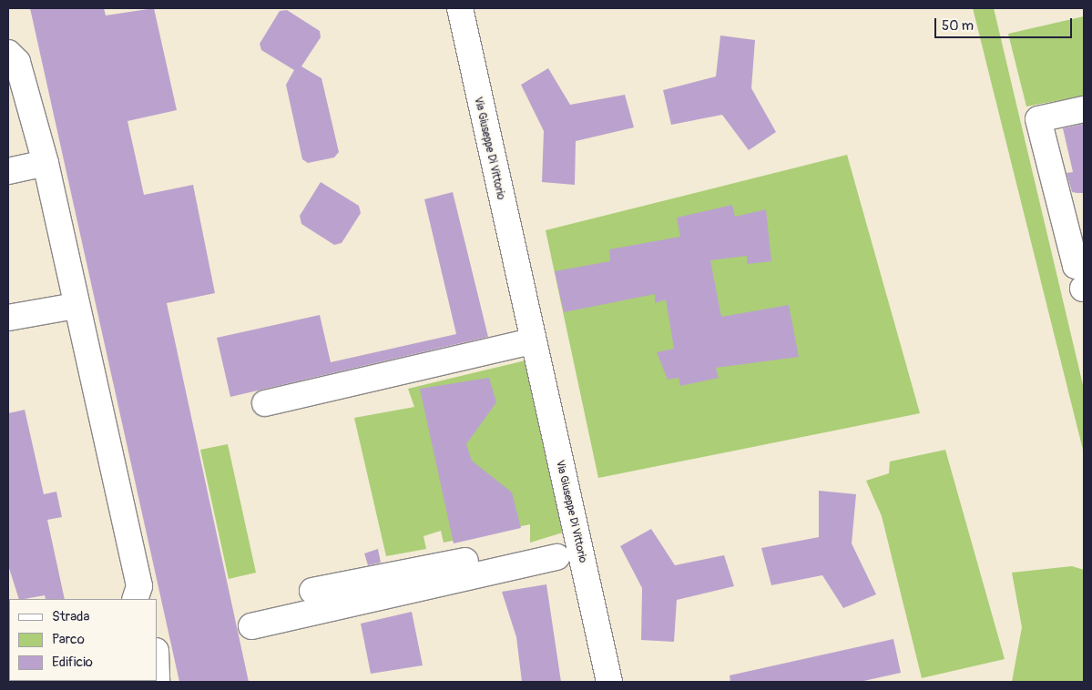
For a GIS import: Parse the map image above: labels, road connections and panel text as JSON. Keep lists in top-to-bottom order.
{
  "streets": {
    "street": ["Via Giuseppe Di Vittorio"]
  },
  "legend": ["Strada", "Parco", "Edificio"],
  "scale_bar": "50 m"
}
